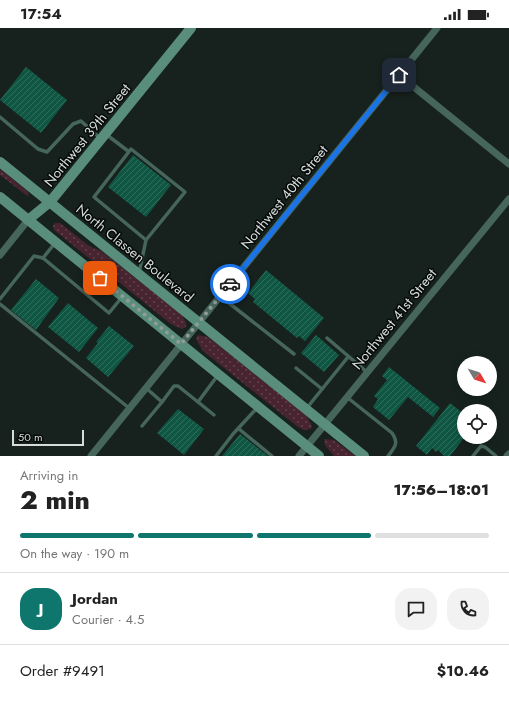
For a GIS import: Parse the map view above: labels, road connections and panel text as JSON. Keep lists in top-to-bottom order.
{
  "streets": {
    "main road": ["Northwest 39th Street", "North Classen Boulevard"],
    "street": ["Northwest 40th Street", "Northwest 41st Street"]
  },
  "crossings": [
    ["Northwest 39th Street", "North Classen Boulevard"],
    ["Northwest 40th Street", "North Classen Boulevard"],
    ["North Classen Boulevard", "Northwest 41st Street"]
  ],
  "scale_bar": "50 m",
  "north": "bottom right",
  "page": {
    "status": "17:54",
    "scale": "50 m",
    "heading": ["2 min", "Arriving in", "17:56–18:01"],
    "panel": [
      "Jordan",
      "Courier · 4.5",
      "Order #9491",
      "$10.46"
    ],
    "bar": "On the way · 190 m",
    "round": "J"
  }
}
